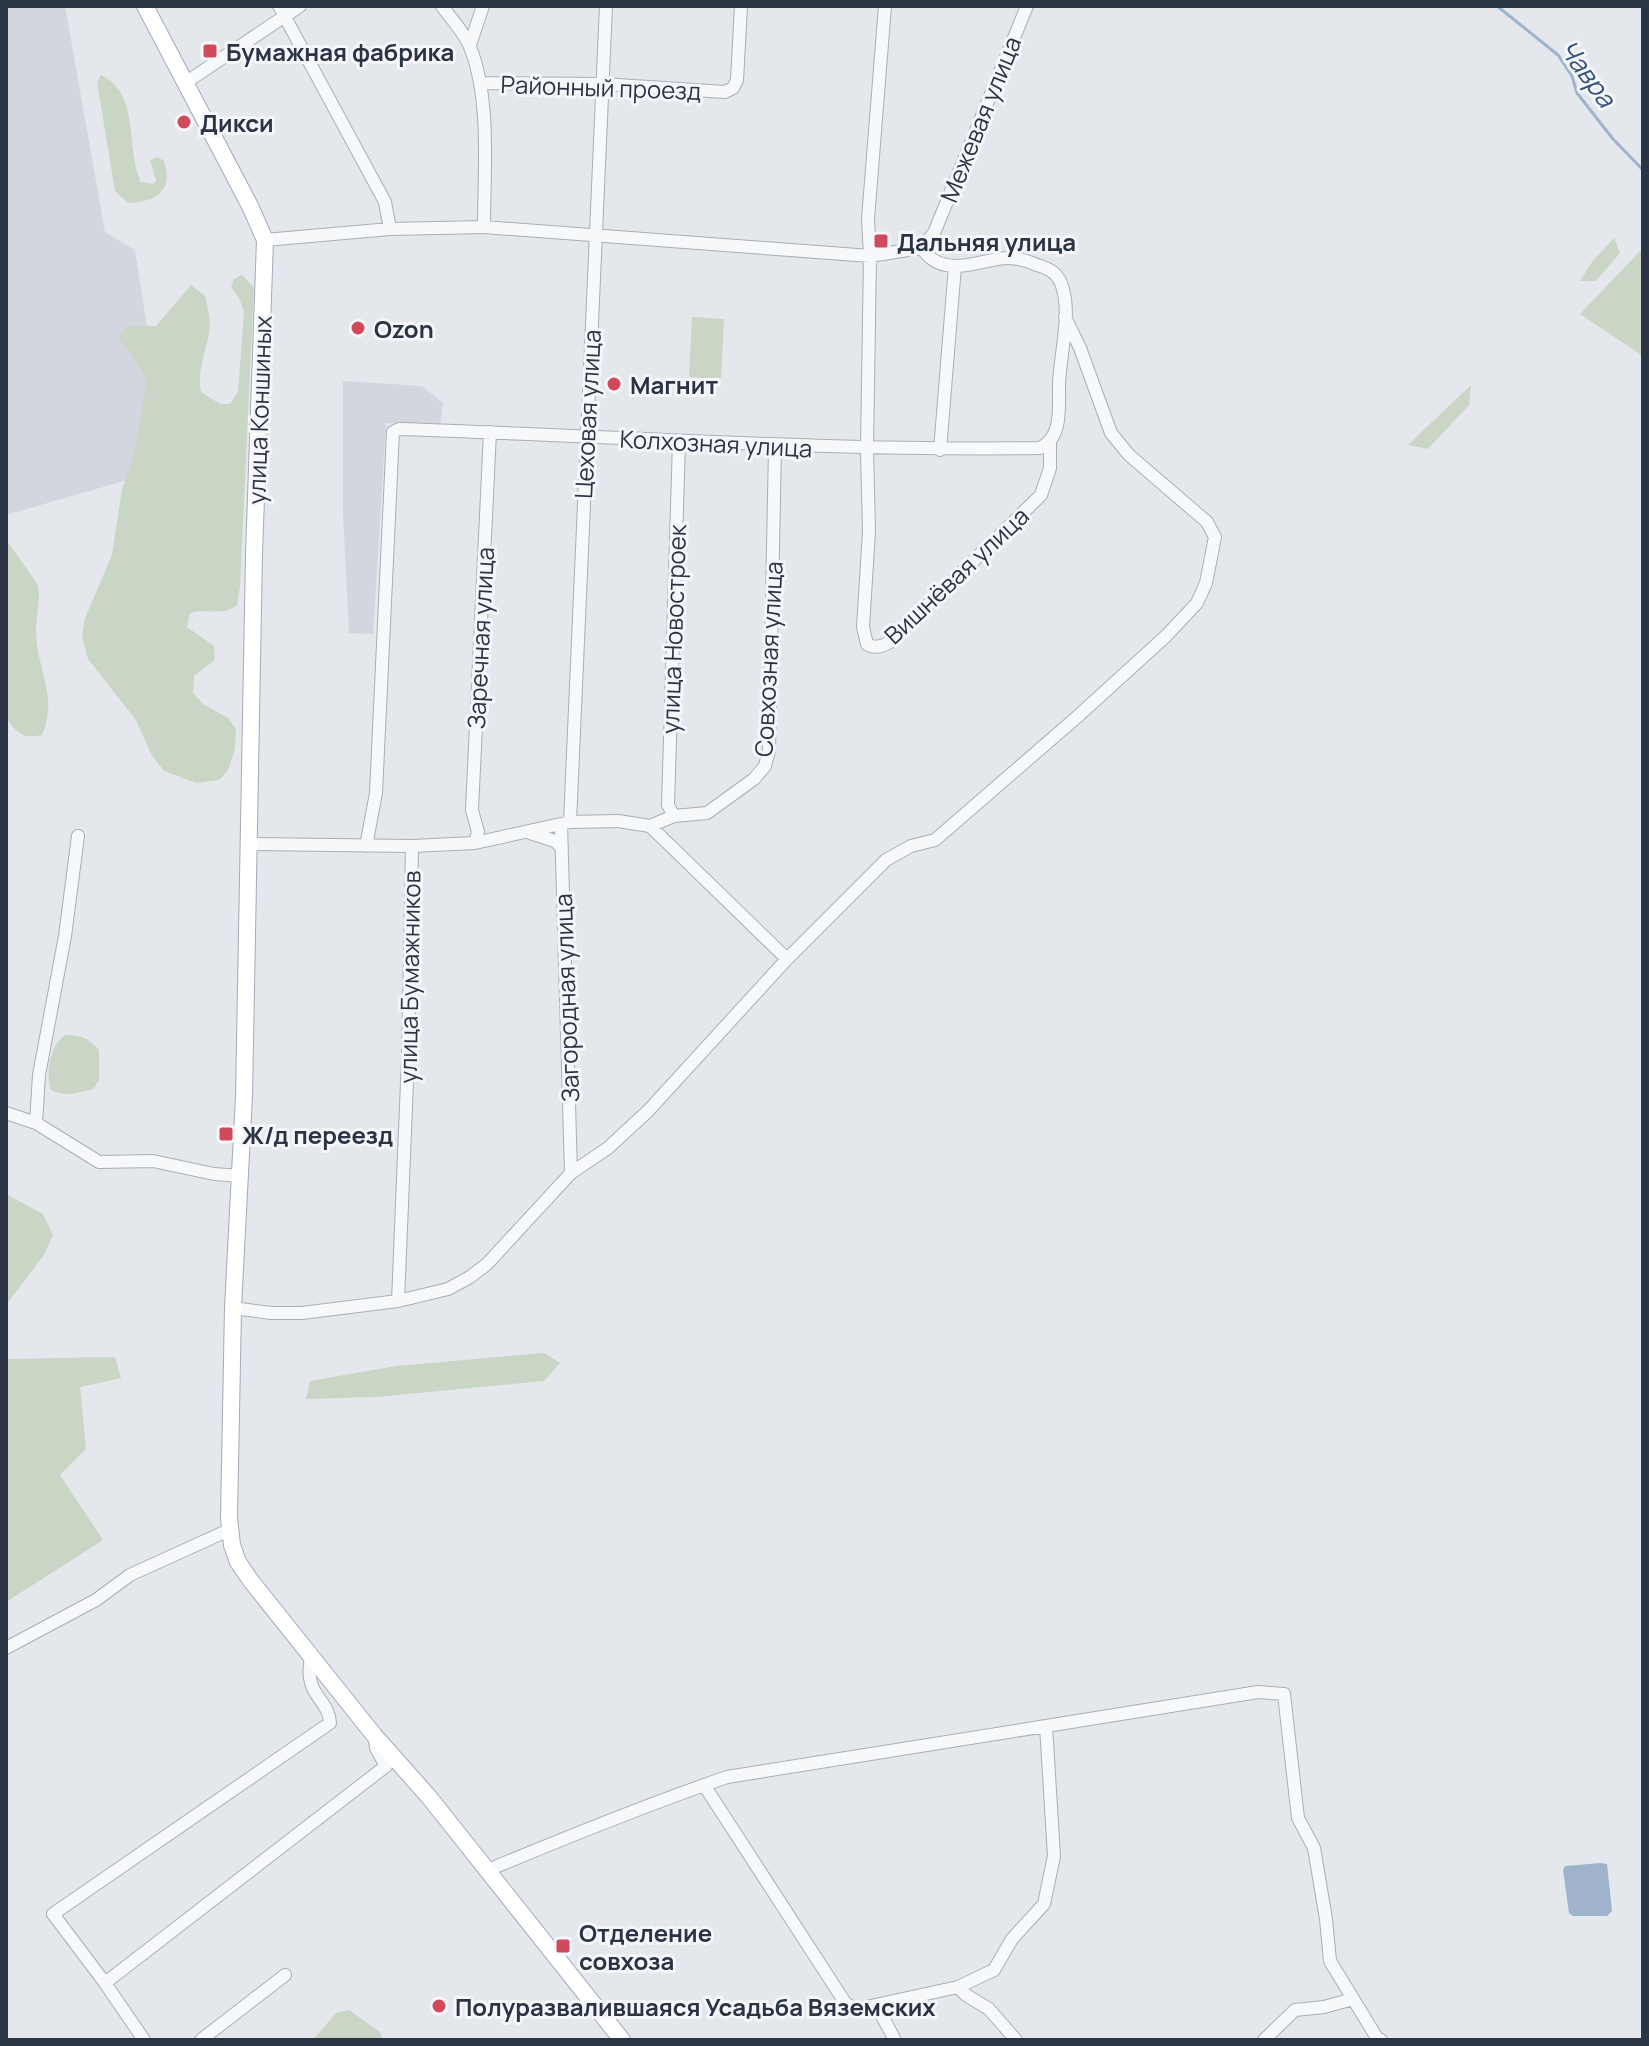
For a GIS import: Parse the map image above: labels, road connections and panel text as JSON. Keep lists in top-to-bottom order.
{
  "streets": {
    "main road": ["улица Коншиных"],
    "street": [
      "Районный проезд",
      "Межевая улица",
      "Цеховая улица",
      "Колхозная улица",
      "Вишнёвая улица",
      "улица Новостроек",
      "Заречная улица",
      "Совхозная улица",
      "улица Бумажников",
      "Загородная улица"
    ]
  },
  "crossings": [
    ["Районный проезд", "Цеховая улица"],
    ["улица Коншиных", "Совхозная улица"],
    ["Цеховая улица", "Колхозная улица"],
    ["Цеховая улица", "Совхозная улица"],
    ["Цеховая улица", "Загородная улица"],
    ["Колхозная улица", "Вишнёвая улица"],
    ["Колхозная улица", "улица Новостроек"],
    ["Колхозная улица", "Заречная улица"],
    ["Колхозная улица", "Совхозная улица"],
    ["улица Новостроек", "Совхозная улица"],
    ["Заречная улица", "Совхозная улица"],
    ["Совхозная улица", "улица Бумажников"],
    ["Совхозная улица", "Загородная улица"]
  ],
  "water": ["Чавра"],
  "places": {
    "transit": [
      "Бумажная фабрика",
      "Дальняя улица",
      "Ж/д переезд",
      "Отделение совхоза"
    ],
    "other": [
      "Дикси",
      "Ozon",
      "Магнит",
      "Полуразвалившаяся Усадьба Вяземских"
    ]
  }
}
